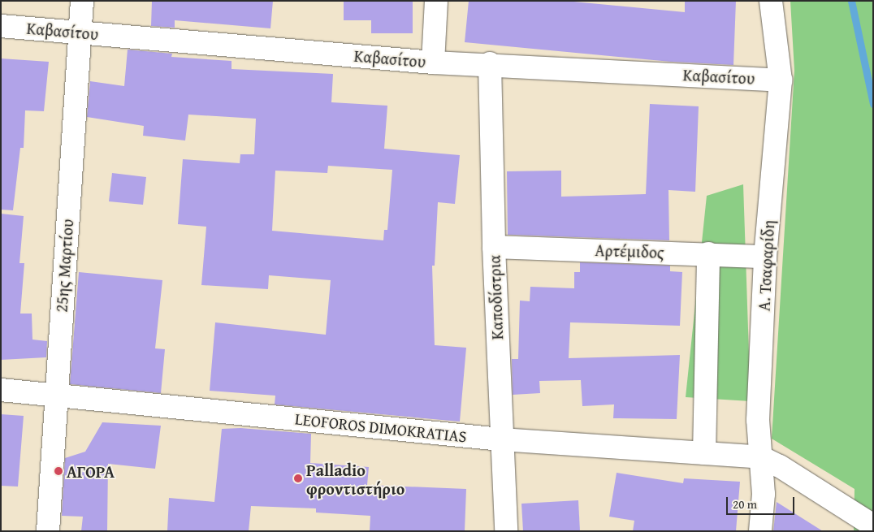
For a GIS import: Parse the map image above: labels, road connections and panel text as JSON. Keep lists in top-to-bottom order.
{
  "streets": {
    "street": [
      "Καβασίτου",
      "Αρτέμιδος",
      "25ης Μαρτίου",
      "Α. Τσαφαρίδη",
      "Καποδίστρια",
      "LEOFOROS DIMOKRATIAS"
    ]
  },
  "crossings": [
    ["Καβασίτου", "25ης Μαρτίου"],
    ["Καβασίτου", "Α. Τσαφαρίδη"],
    ["Καβασίτου", "Καποδίστρια"],
    ["Αρτέμιδος", "Α. Τσαφαρίδη"],
    ["Αρτέμιδος", "Καποδίστρια"],
    ["25ης Μαρτίου", "LEOFOROS DIMOKRATIAS"],
    ["Α. Τσαφαρίδη", "LEOFOROS DIMOKRATIAS"],
    ["Καποδίστρια", "LEOFOROS DIMOKRATIAS"]
  ],
  "places": ["ΑΓΟΡΑ", "Palladio φροντιστήριο"],
  "scale_bar": "20 m"
}
